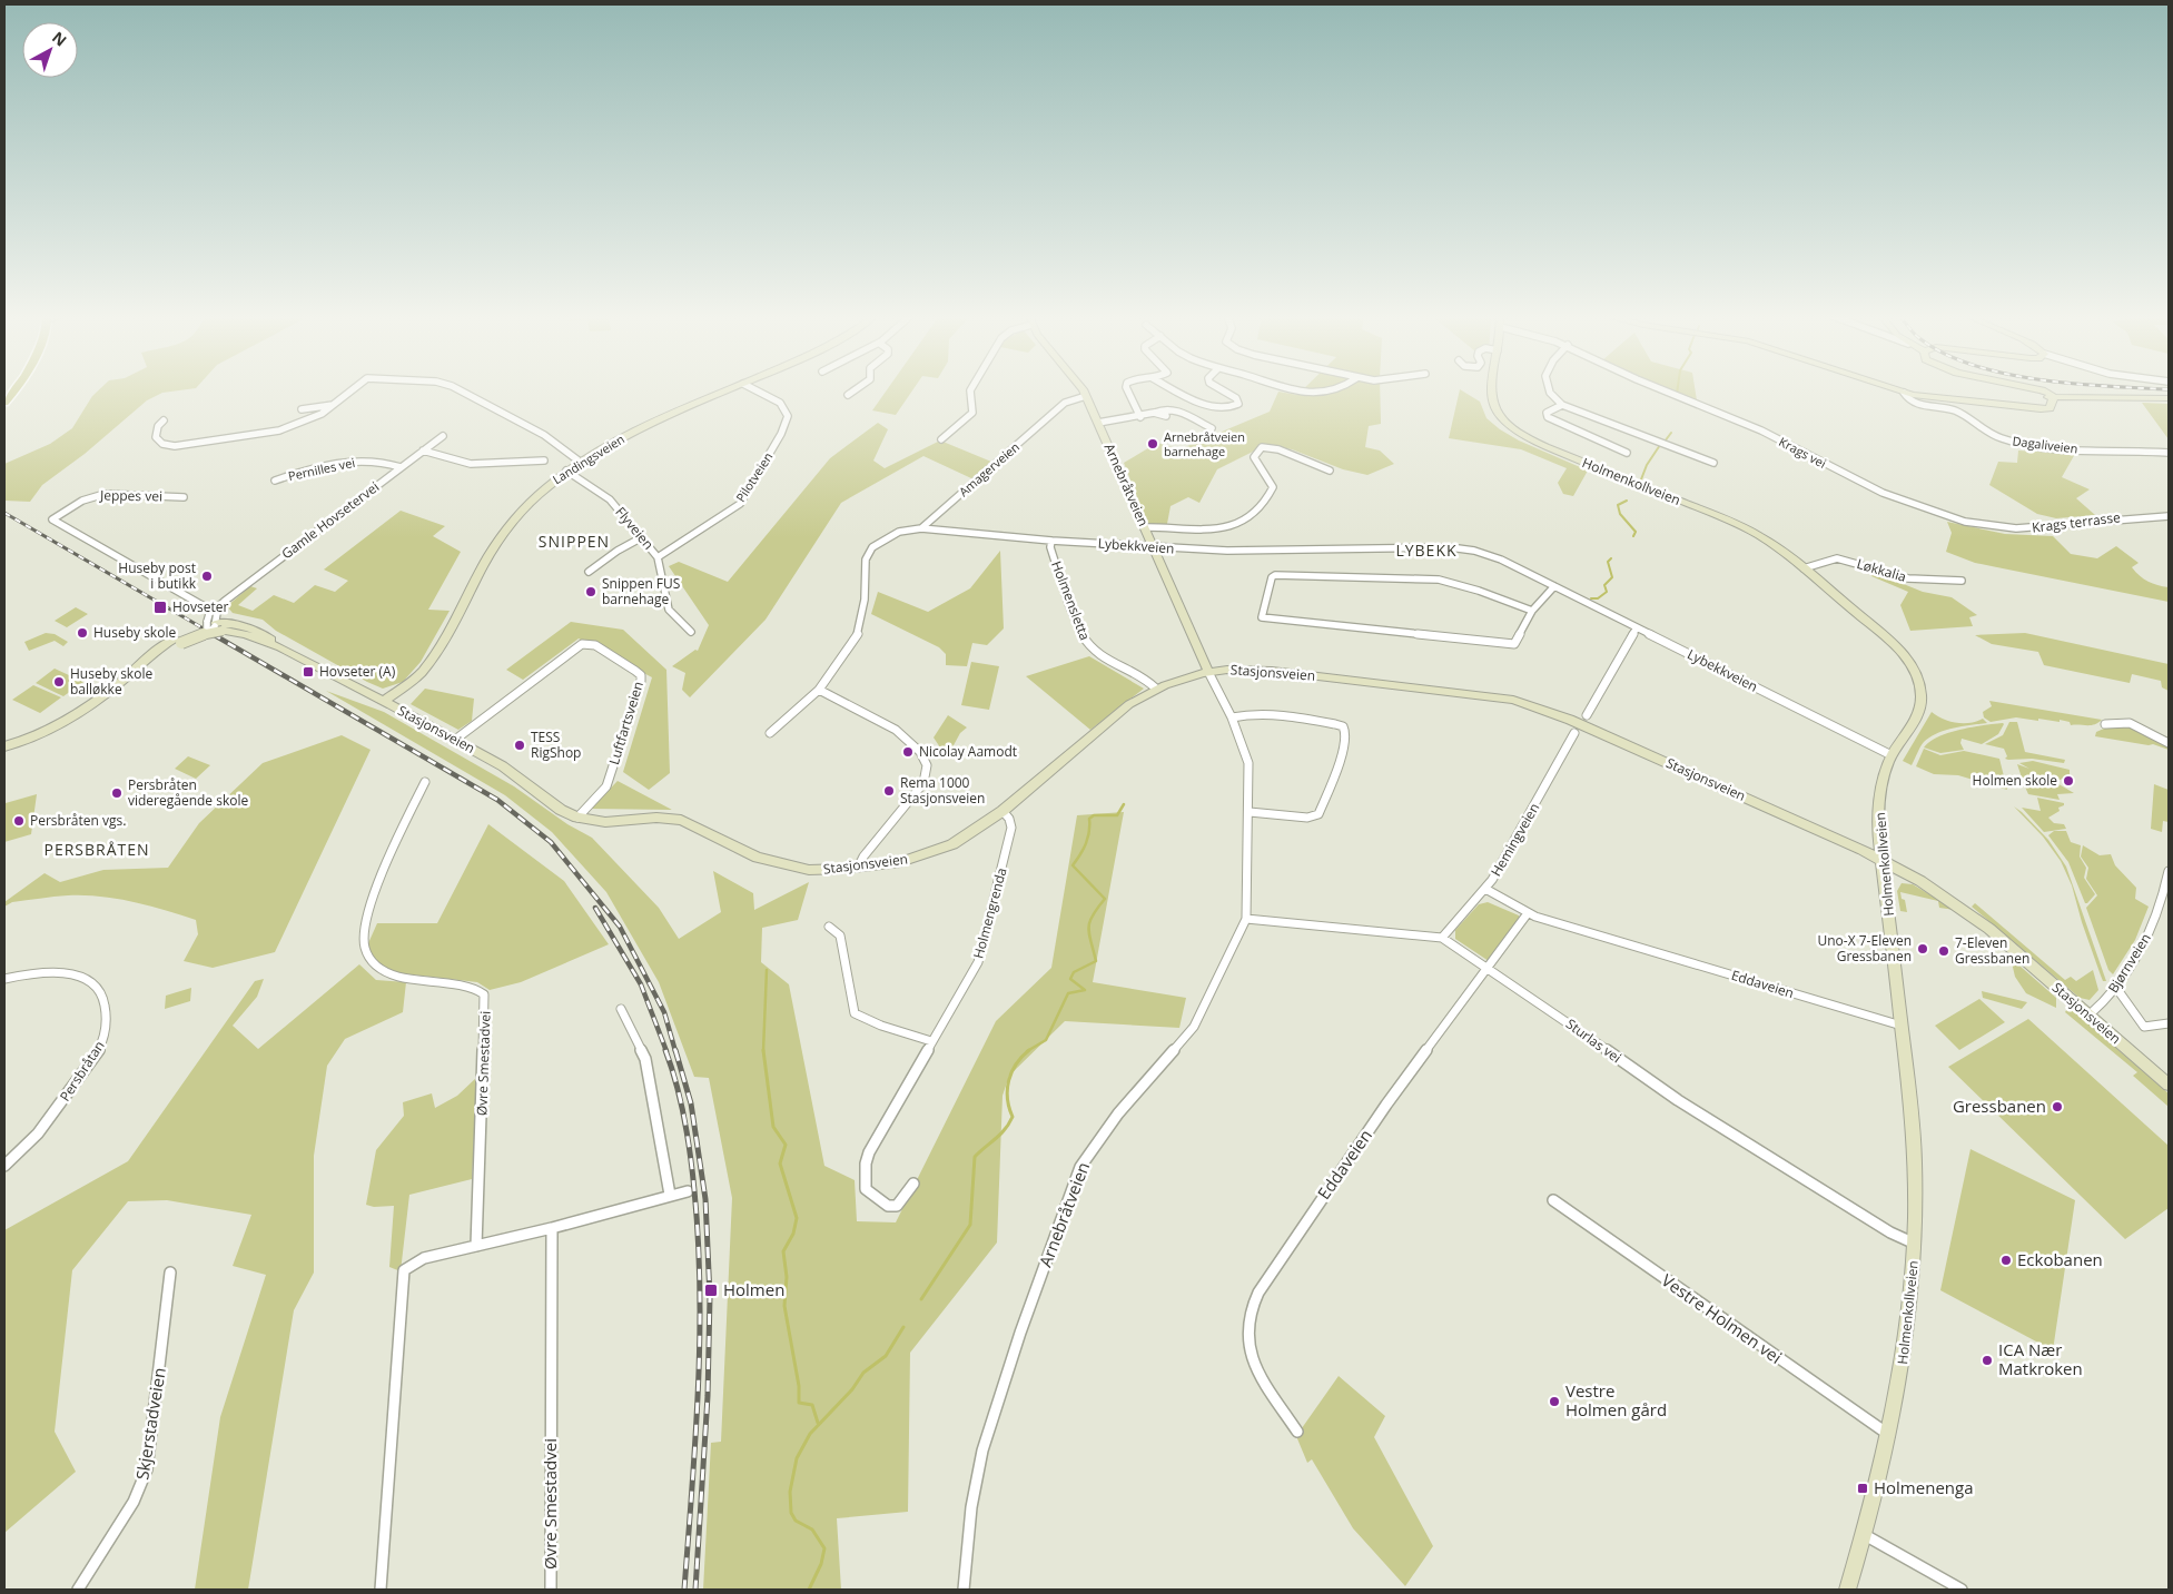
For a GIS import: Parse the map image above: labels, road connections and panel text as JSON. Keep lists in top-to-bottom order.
{
  "streets": {
    "street": [
      "Dagaliveien",
      "Krags vei",
      "Landingsveien",
      "Pernilles vei",
      "Amagerveien",
      "Pilotveien",
      "Holmenkollveien",
      "Arnebråtveien",
      "Jeppes vei",
      "Gamle Hovsetervei",
      "Krags terrasse",
      "Flyveien",
      "Lybekkveien",
      "Løkkalia",
      "Holmensletta",
      "Stasjonsveien",
      "Luftfartsveien",
      "Hemingveien",
      "Holmengrenda",
      "Bjørnveien",
      "Eddaveien",
      "Sturlas vei",
      "Øvre Smestadvei",
      "Persbråtan",
      "Vestre Holmen vei",
      "Skjerstadveien"
    ]
  },
  "crossings": [
    ["Krags vei", "Krags terrasse"],
    ["Landingsveien", "Flyveien"],
    ["Landingsveien", "Stasjonsveien"],
    ["Pernilles vei", "Gamle Hovsetervei"],
    ["Amagerveien", "Arnebråtveien"],
    ["Amagerveien", "Lybekkveien"],
    ["Pilotveien", "Flyveien"],
    ["Holmenkollveien", "Lybekkveien"],
    ["Holmenkollveien", "Løkkalia"],
    ["Holmenkollveien", "Stasjonsveien"],
    ["Holmenkollveien", "Eddaveien"],
    ["Holmenkollveien", "Sturlas vei"],
    ["Holmenkollveien", "Vestre Holmen vei"],
    ["Arnebråtveien", "Lybekkveien"],
    ["Arnebråtveien", "Stasjonsveien"],
    ["Arnebråtveien", "Sturlas vei"],
    ["Jeppes vei", "Gamle Hovsetervei"],
    ["Lybekkveien", "Holmensletta"],
    ["Holmensletta", "Stasjonsveien"],
    ["Stasjonsveien", "Luftfartsveien"],
    ["Stasjonsveien", "Holmengrenda"],
    ["Stasjonsveien", "Bjørnveien"],
    ["Hemingveien", "Eddaveien"],
    ["Hemingveien", "Sturlas vei"],
    ["Eddaveien", "Sturlas vei"]
  ],
  "districts": ["SNIPPEN", "LYBEKK", "PERSBRÅTEN"],
  "places": {
    "other": [
      "Arnebråtveien barnehage",
      "Huseby post i butikk",
      "Snippen FUS barnehage",
      "Huseby skole",
      "Huseby skole balløkke",
      "TESS RigShop",
      "Nicolay Aamodt",
      "Holmen skole",
      "Rema 1000 Stasjonsveien",
      "Persbråten videregående skole",
      "Persbråten vgs.",
      "Uno-X 7-Eleven Gressbanen",
      "7-Eleven Gressbanen",
      "Gressbanen",
      "Eckobanen",
      "ICA Nær Matkroken",
      "Vestre Holmen gård"
    ],
    "transit": [
      "Hovseter",
      "Hovseter (A)",
      "Holmen",
      "Holmenenga"
    ]
  },
  "north": "top right"
}
